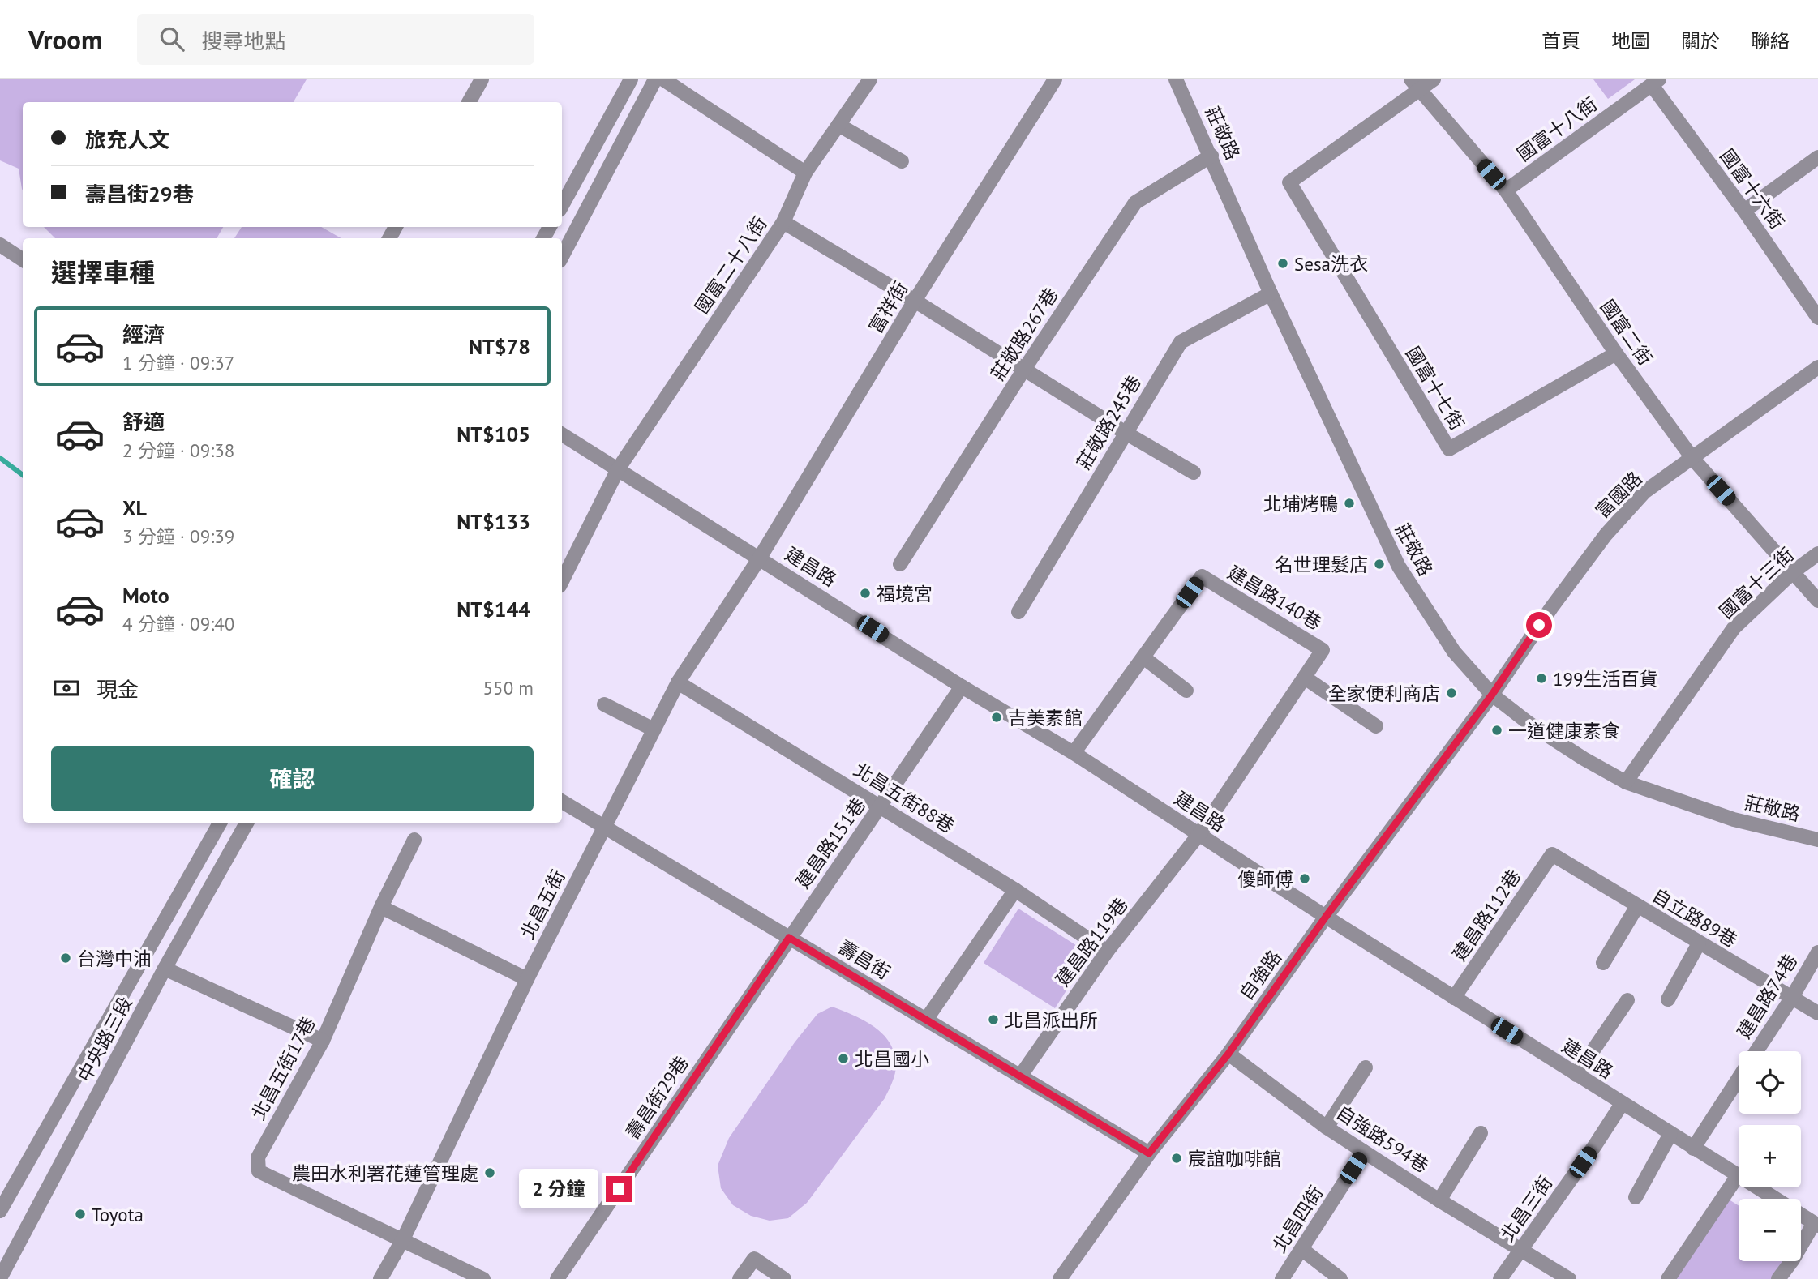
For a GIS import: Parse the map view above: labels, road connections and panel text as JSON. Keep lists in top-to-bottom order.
{
  "streets": {
    "street": [
      "國富十八街",
      "莊敬路",
      "國富十六街",
      "國富二十八街",
      "富祥街",
      "國富二街",
      "莊敬路267巷",
      "國富十七街",
      "莊敬路245巷",
      "富國路",
      "建昌路",
      "國富十三街",
      "建昌路140巷",
      "北昌五街88巷",
      "建昌路151巷",
      "北昌五街",
      "建昌路112巷",
      "自立路89巷",
      "建昌路119巷",
      "壽昌街",
      "自強路",
      "建昌路74巷",
      "中央路三段",
      "北昌五街17巷",
      "壽昌街29巷",
      "自強路594巷",
      "北昌三街",
      "北昌四街"
    ]
  },
  "crossings": [
    ["國富十八街", "國富十六街"],
    ["國富十八街", "國富二街"],
    ["莊敬路", "莊敬路267巷"],
    ["莊敬路", "莊敬路245巷"],
    ["莊敬路", "富國路"],
    ["莊敬路", "國富十三街"],
    ["莊敬路", "自強路"],
    ["國富二十八街", "建昌路"],
    ["富祥街", "建昌路"],
    ["富祥街", "北昌五街"],
    ["國富二街", "國富十七街"],
    ["國富二街", "富國路"],
    ["國富二街", "國富十三街"],
    ["富國路", "自強路"],
    ["建昌路", "建昌路140巷"],
    ["建昌路", "建昌路151巷"],
    ["建昌路", "北昌五街"],
    ["建昌路", "建昌路112巷"],
    ["建昌路", "建昌路119巷"],
    ["建昌路", "自強路"],
    ["建昌路", "建昌路74巷"],
    ["建昌路", "北昌三街"],
    ["建昌路140巷", "建昌路119巷"],
    ["北昌五街88巷", "建昌路151巷"],
    ["北昌五街88巷", "北昌五街"],
    ["北昌五街88巷", "建昌路119巷"],
    ["建昌路151巷", "壽昌街"],
    ["建昌路151巷", "壽昌街29巷"],
    ["北昌五街", "壽昌街"],
    ["北昌五街", "北昌五街17巷"],
    ["建昌路112巷", "自立路89巷"],
    ["自立路89巷", "建昌路74巷"],
    ["建昌路119巷", "壽昌街"],
    ["壽昌街", "自強路"],
    ["壽昌街", "壽昌街29巷"],
    ["自強路", "自強路594巷"],
    ["自強路594巷", "北昌三街"],
    ["自強路594巷", "北昌四街"]
  ],
  "places": [
    "Sesa洗衣",
    "北埔烤鴨",
    "名世理髮店",
    "福境宮",
    "199生活百貨",
    "全家便利商店",
    "吉美素館",
    "一道健康素食",
    "傻師傅",
    "台灣中油",
    "北昌派出所",
    "北昌國小",
    "宸誼咖啡館",
    "農田水利署花蓮管理處",
    "Toyota"
  ],
  "page": {
    "header": "Vroom",
    "search": "搜尋地點",
    "nav": [
      "首頁",
      "地圖",
      "關於",
      "聯絡"
    ],
    "banner": ["旅充人文", "壽昌街29巷"],
    "heading": "選擇車種",
    "list": [
      {
        "name": "經濟",
        "note": "1 分鐘 · 09:37",
        "value": "NT$78"
      },
      {
        "name": "舒適",
        "note": "2 分鐘 · 09:38",
        "value": "NT$105"
      },
      {
        "name": "XL",
        "note": "3 分鐘 · 09:39",
        "value": "NT$133"
      },
      {
        "name": "Moto",
        "note": "4 分鐘 · 09:40",
        "value": "NT$144"
      }
    ],
    "pay": ["現金", "550 m"],
    "buttons": "確認",
    "map_buttons": ["+", "−"],
    "bubble": "2 分鐘"
  }
}
